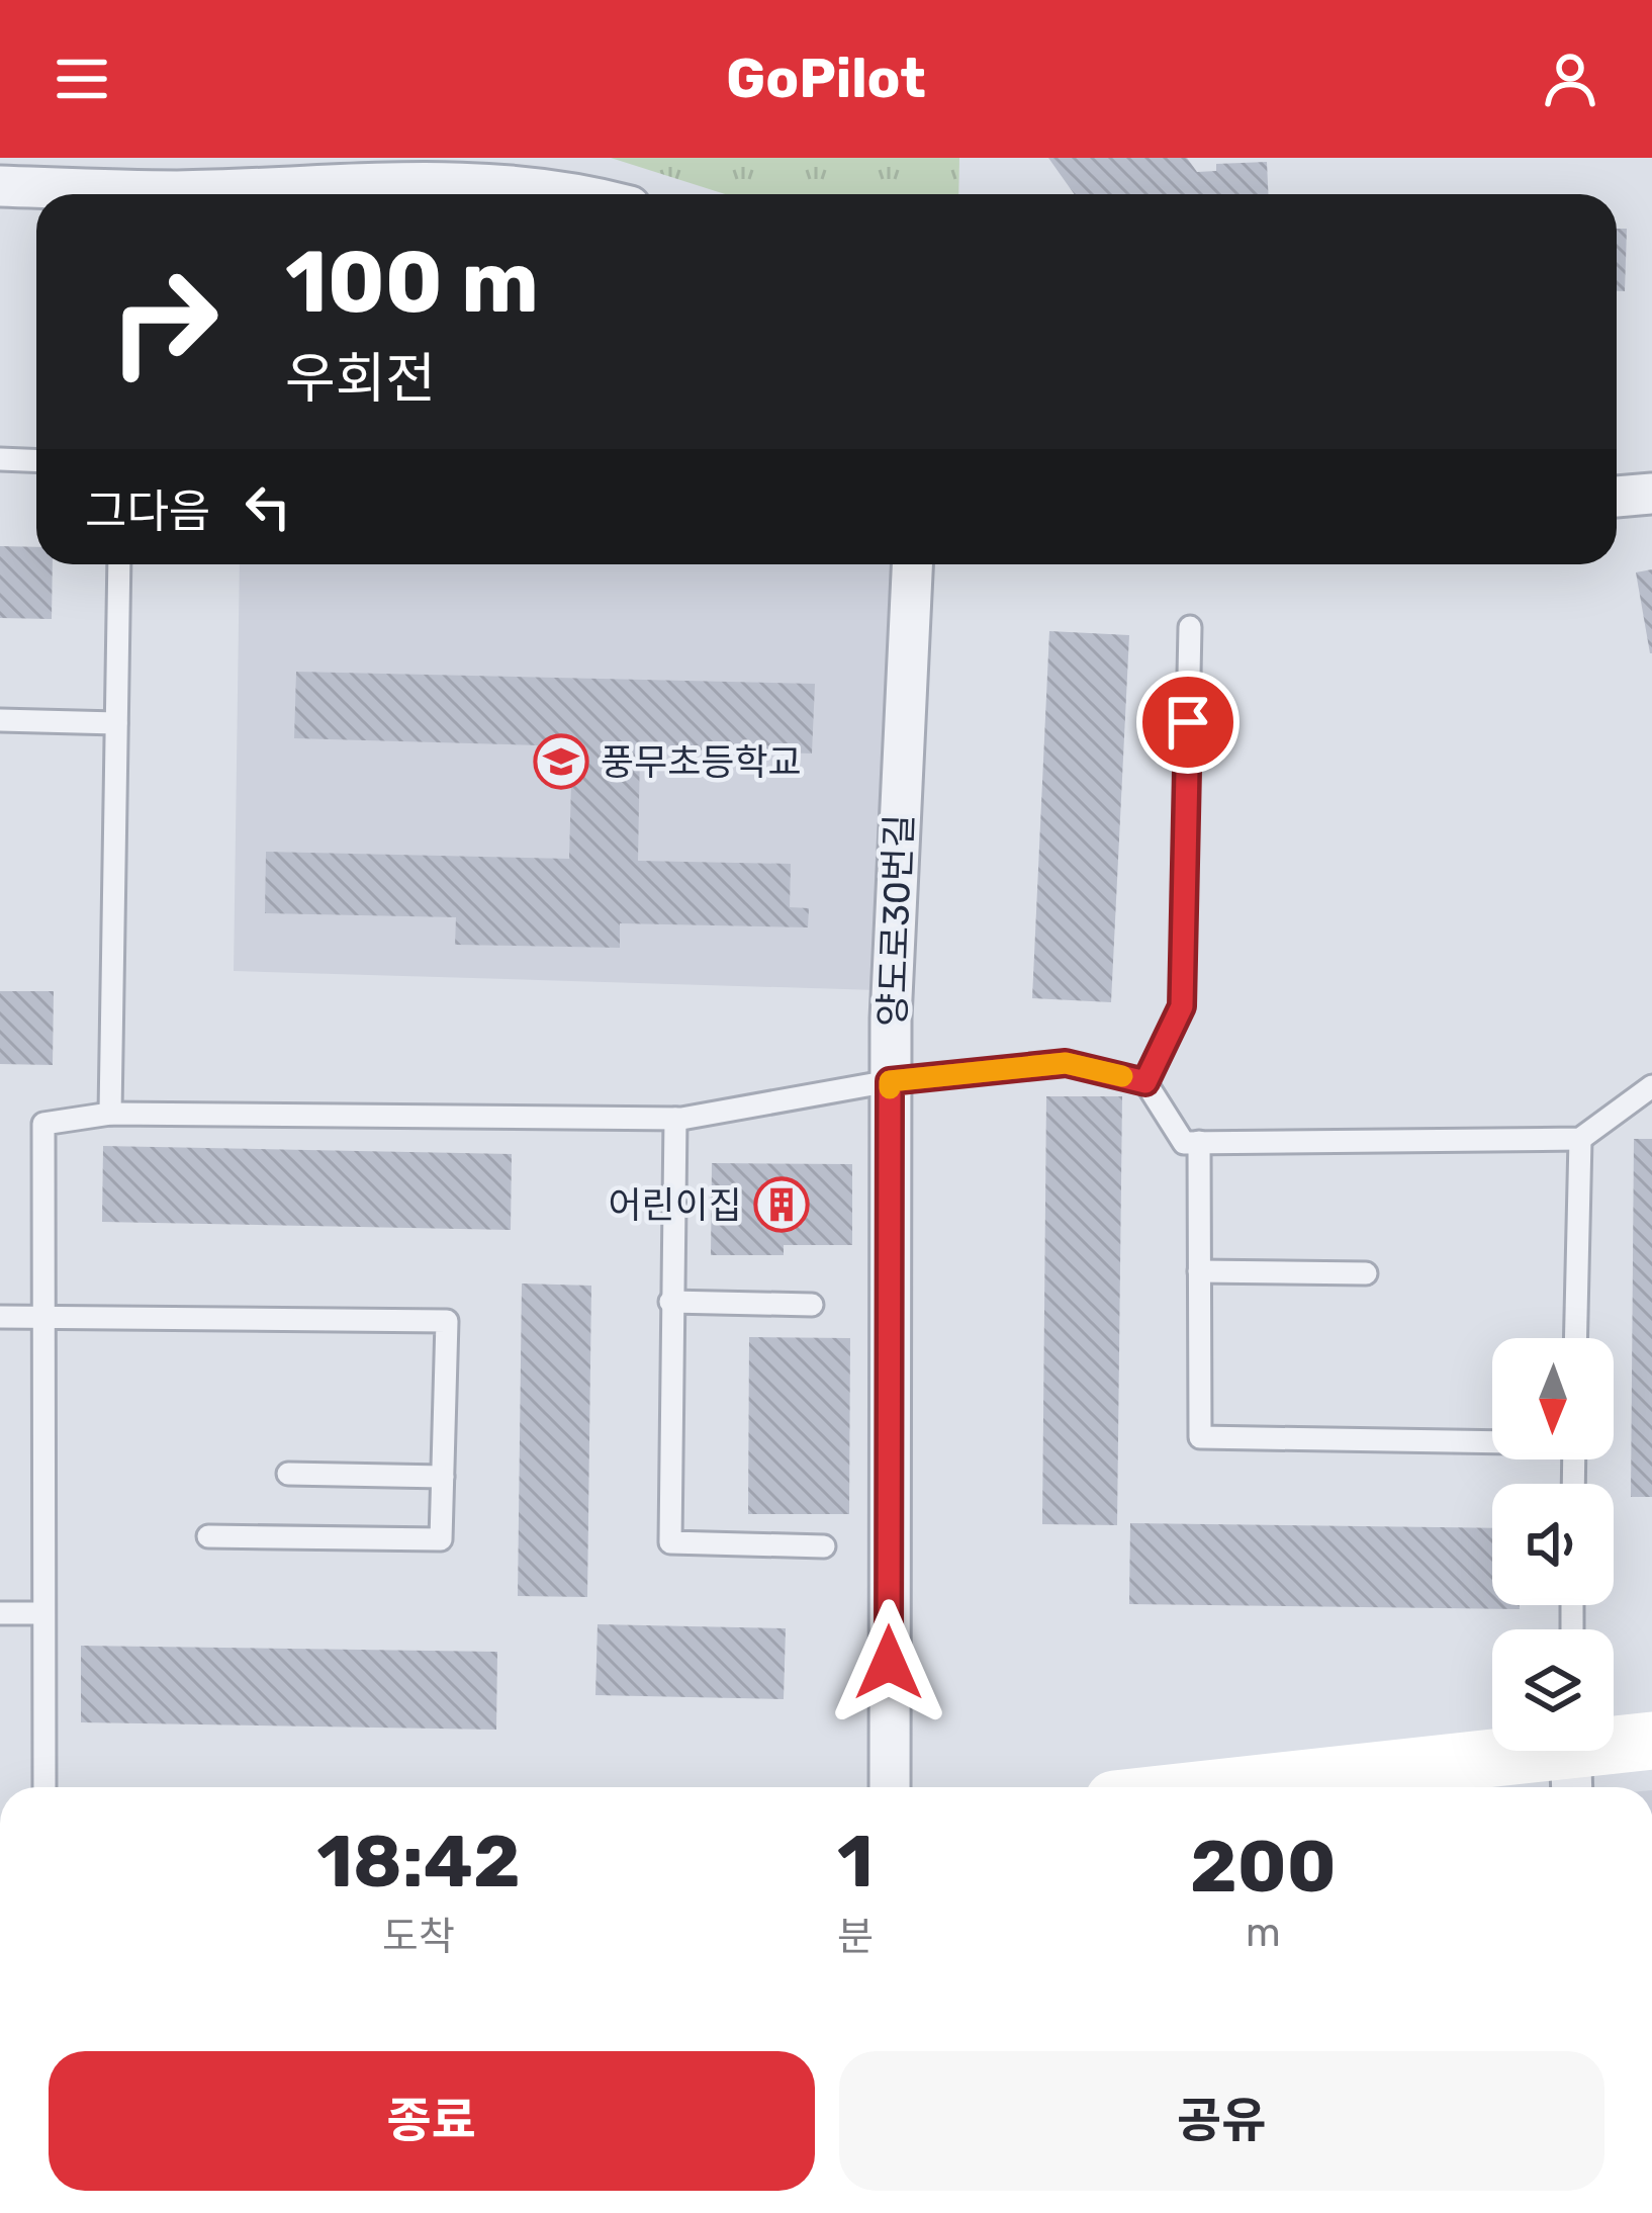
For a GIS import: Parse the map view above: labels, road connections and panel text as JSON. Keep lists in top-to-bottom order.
{
  "streets": {
    "street": ["양도로30번길"]
  },
  "places": {
    "school or university": ["풍무초등학교"],
    "building": ["어린이집"]
  },
  "north": "bottom",
  "page": {
    "header": "GoPilot",
    "turn": ["100 m", "우회전"],
    "then": "그다음",
    "eta": [
      "18:42",
      "도착",
      "1",
      "분",
      "200",
      "m"
    ],
    "buttons": ["종료", "공유"]
  }
}
